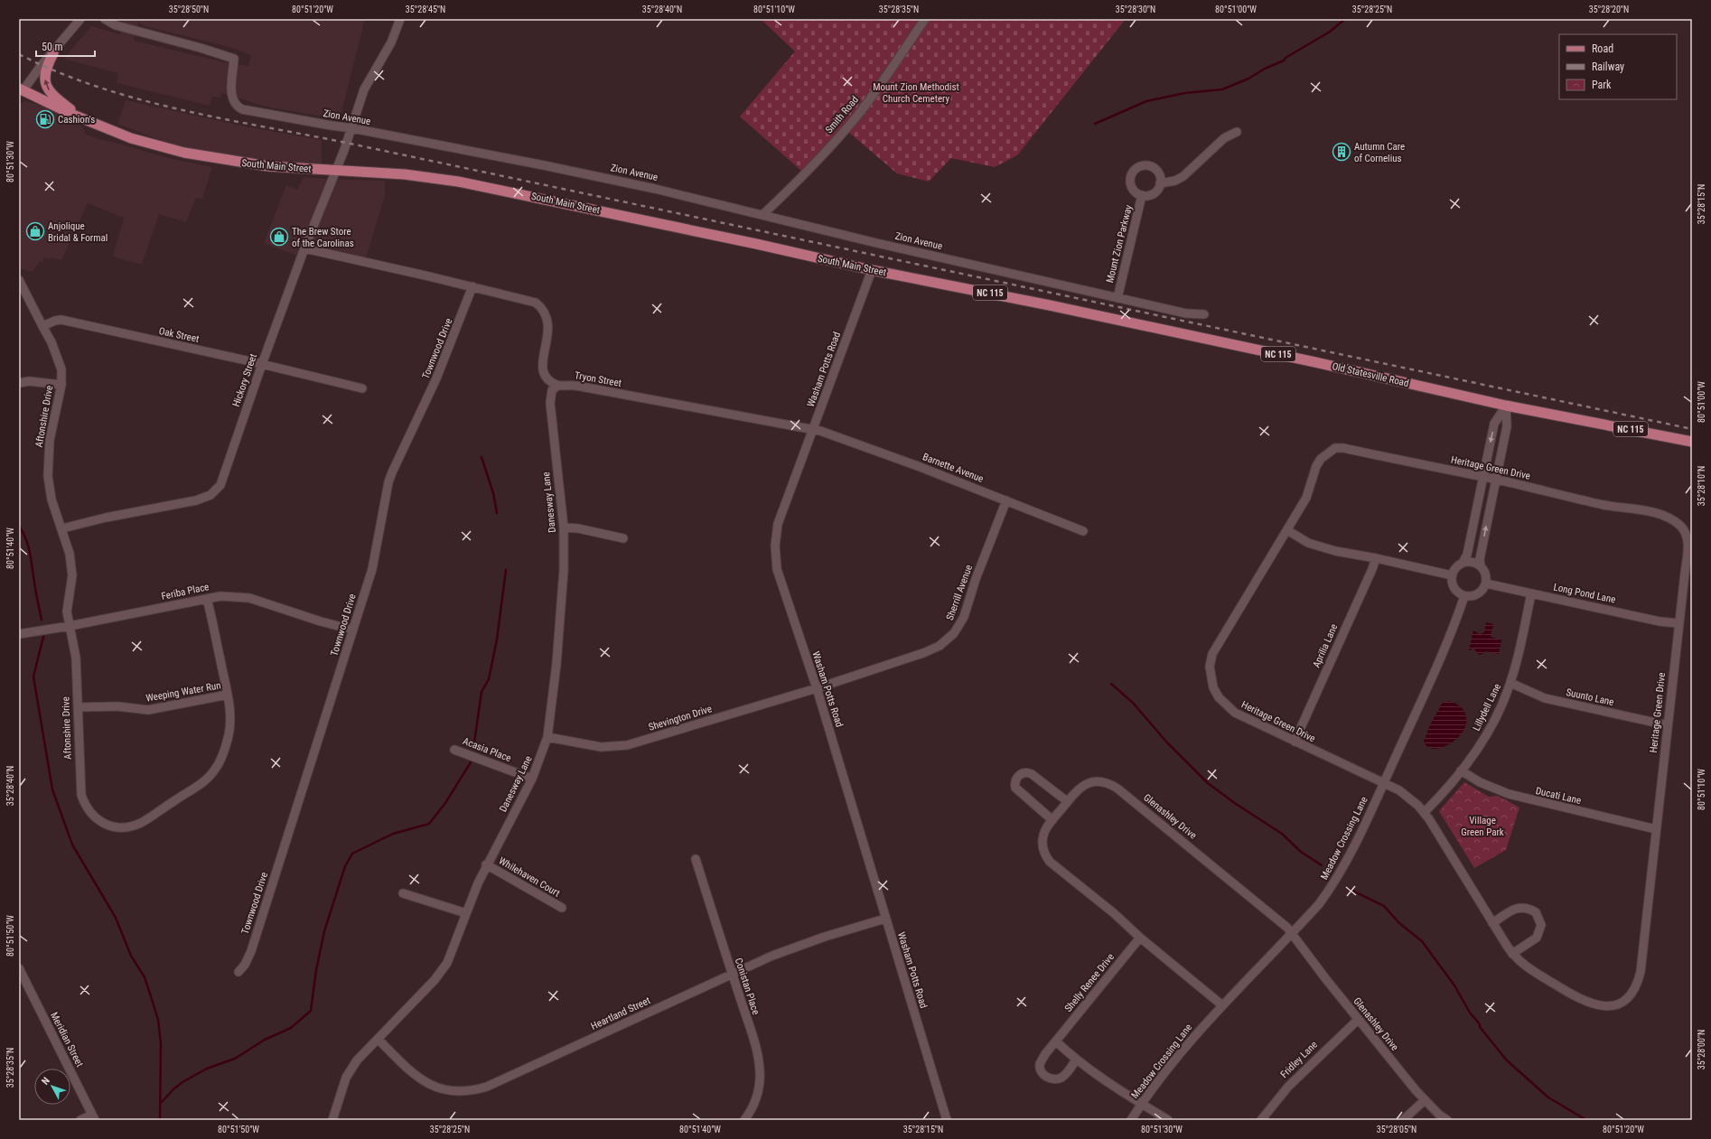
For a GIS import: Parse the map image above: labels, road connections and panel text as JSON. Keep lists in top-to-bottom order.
{
  "streets": {
    "main road": ["South Main Street", "NC 115", "Old Statesville Road"],
    "street": [
      "Smith Road",
      "Zion Avenue",
      "Mount Zion Parkway",
      "Oak Street",
      "Townwood Drive",
      "Washam Potts Road",
      "Tryon Street",
      "Hickory Street",
      "Aftonshire Drive",
      "Barnette Avenue",
      "Heritage Green Drive",
      "Danesway Lane",
      "Feriba Place",
      "Sherrill Avenue",
      "Long Pond Lane",
      "Aprilia Lane",
      "Weeping Water Run",
      "Suunto Lane",
      "Lillydell Lane",
      "Shevington Drive",
      "Acasia Place",
      "Ducati Lane",
      "Glenashley Drive",
      "Meadow Crossing Lane",
      "Whilehaven Court",
      "Shelly Renee Drive",
      "Conistan Place",
      "Heartland Street",
      "Meridian Street",
      "Fridley Lane"
    ]
  },
  "crossings": [
    ["Smith Road", "Zion Avenue"],
    ["Zion Avenue", "Mount Zion Parkway"],
    ["Zion Avenue", "Hickory Street"],
    ["South Main Street", "Washam Potts Road"],
    ["South Main Street", "Old Statesville Road"],
    ["South Main Street", "Hickory Street"],
    ["Oak Street", "Hickory Street"],
    ["Oak Street", "Aftonshire Drive"],
    ["Townwood Drive", "Feriba Place"],
    ["Washam Potts Road", "Tryon Street"],
    ["Washam Potts Road", "Barnette Avenue"],
    ["Washam Potts Road", "Sherrill Avenue"],
    ["Washam Potts Road", "Shevington Drive"],
    ["Washam Potts Road", "Heartland Street"],
    ["Tryon Street", "Barnette Avenue"],
    ["Tryon Street", "Danesway Lane"],
    ["Hickory Street", "Aftonshire Drive"],
    ["Aftonshire Drive", "Feriba Place"],
    ["Aftonshire Drive", "Weeping Water Run"],
    ["Barnette Avenue", "Sherrill Avenue"],
    ["Heritage Green Drive", "Long Pond Lane"],
    ["Heritage Green Drive", "Aprilia Lane"],
    ["Heritage Green Drive", "Suunto Lane"],
    ["Heritage Green Drive", "Lillydell Lane"],
    ["Heritage Green Drive", "Ducati Lane"],
    ["Heritage Green Drive", "Meadow Crossing Lane"],
    ["Danesway Lane", "Shevington Drive"],
    ["Danesway Lane", "Acasia Place"],
    ["Danesway Lane", "Whilehaven Court"],
    ["Danesway Lane", "Heartland Street"],
    ["Sherrill Avenue", "Shevington Drive"],
    ["Long Pond Lane", "Lillydell Lane"],
    ["Long Pond Lane", "Meadow Crossing Lane"],
    ["Suunto Lane", "Lillydell Lane"],
    ["Lillydell Lane", "Ducati Lane"],
    ["Glenashley Drive", "Meadow Crossing Lane"],
    ["Glenashley Drive", "Shelly Renee Drive"],
    ["Glenashley Drive", "Fridley Lane"],
    ["Conistan Place", "Heartland Street"]
  ],
  "parks": ["Mount Zion Methodist Church Cemetery", "Village Green Park"],
  "places": {
    "fuel station": ["Cashion's"],
    "building": ["Autumn Care of Cornelius"],
    "shop": ["Anjolique Bridal & Formal", "The Brew Store of the Carolinas"]
  },
  "legend": ["Road", "Railway", "Park"],
  "scale_bar": "50 m",
  "north": "top left",
  "coordinates": [
    "35°28'50\"N",
    "80°51'20\"W",
    "35°28'45\"N",
    "35°28'40\"N",
    "80°51'10\"W",
    "35°28'35\"N",
    "35°28'30\"N",
    "80°51'00\"W",
    "35°28'25\"N",
    "35°28'20\"N",
    "80°51'30\"W",
    "35°28'15\"N",
    "35°28'10\"N",
    "80°51'40\"W",
    "80°51'50\"W",
    "35°28'00\"N",
    "35°28'05\"N"
  ]
}
